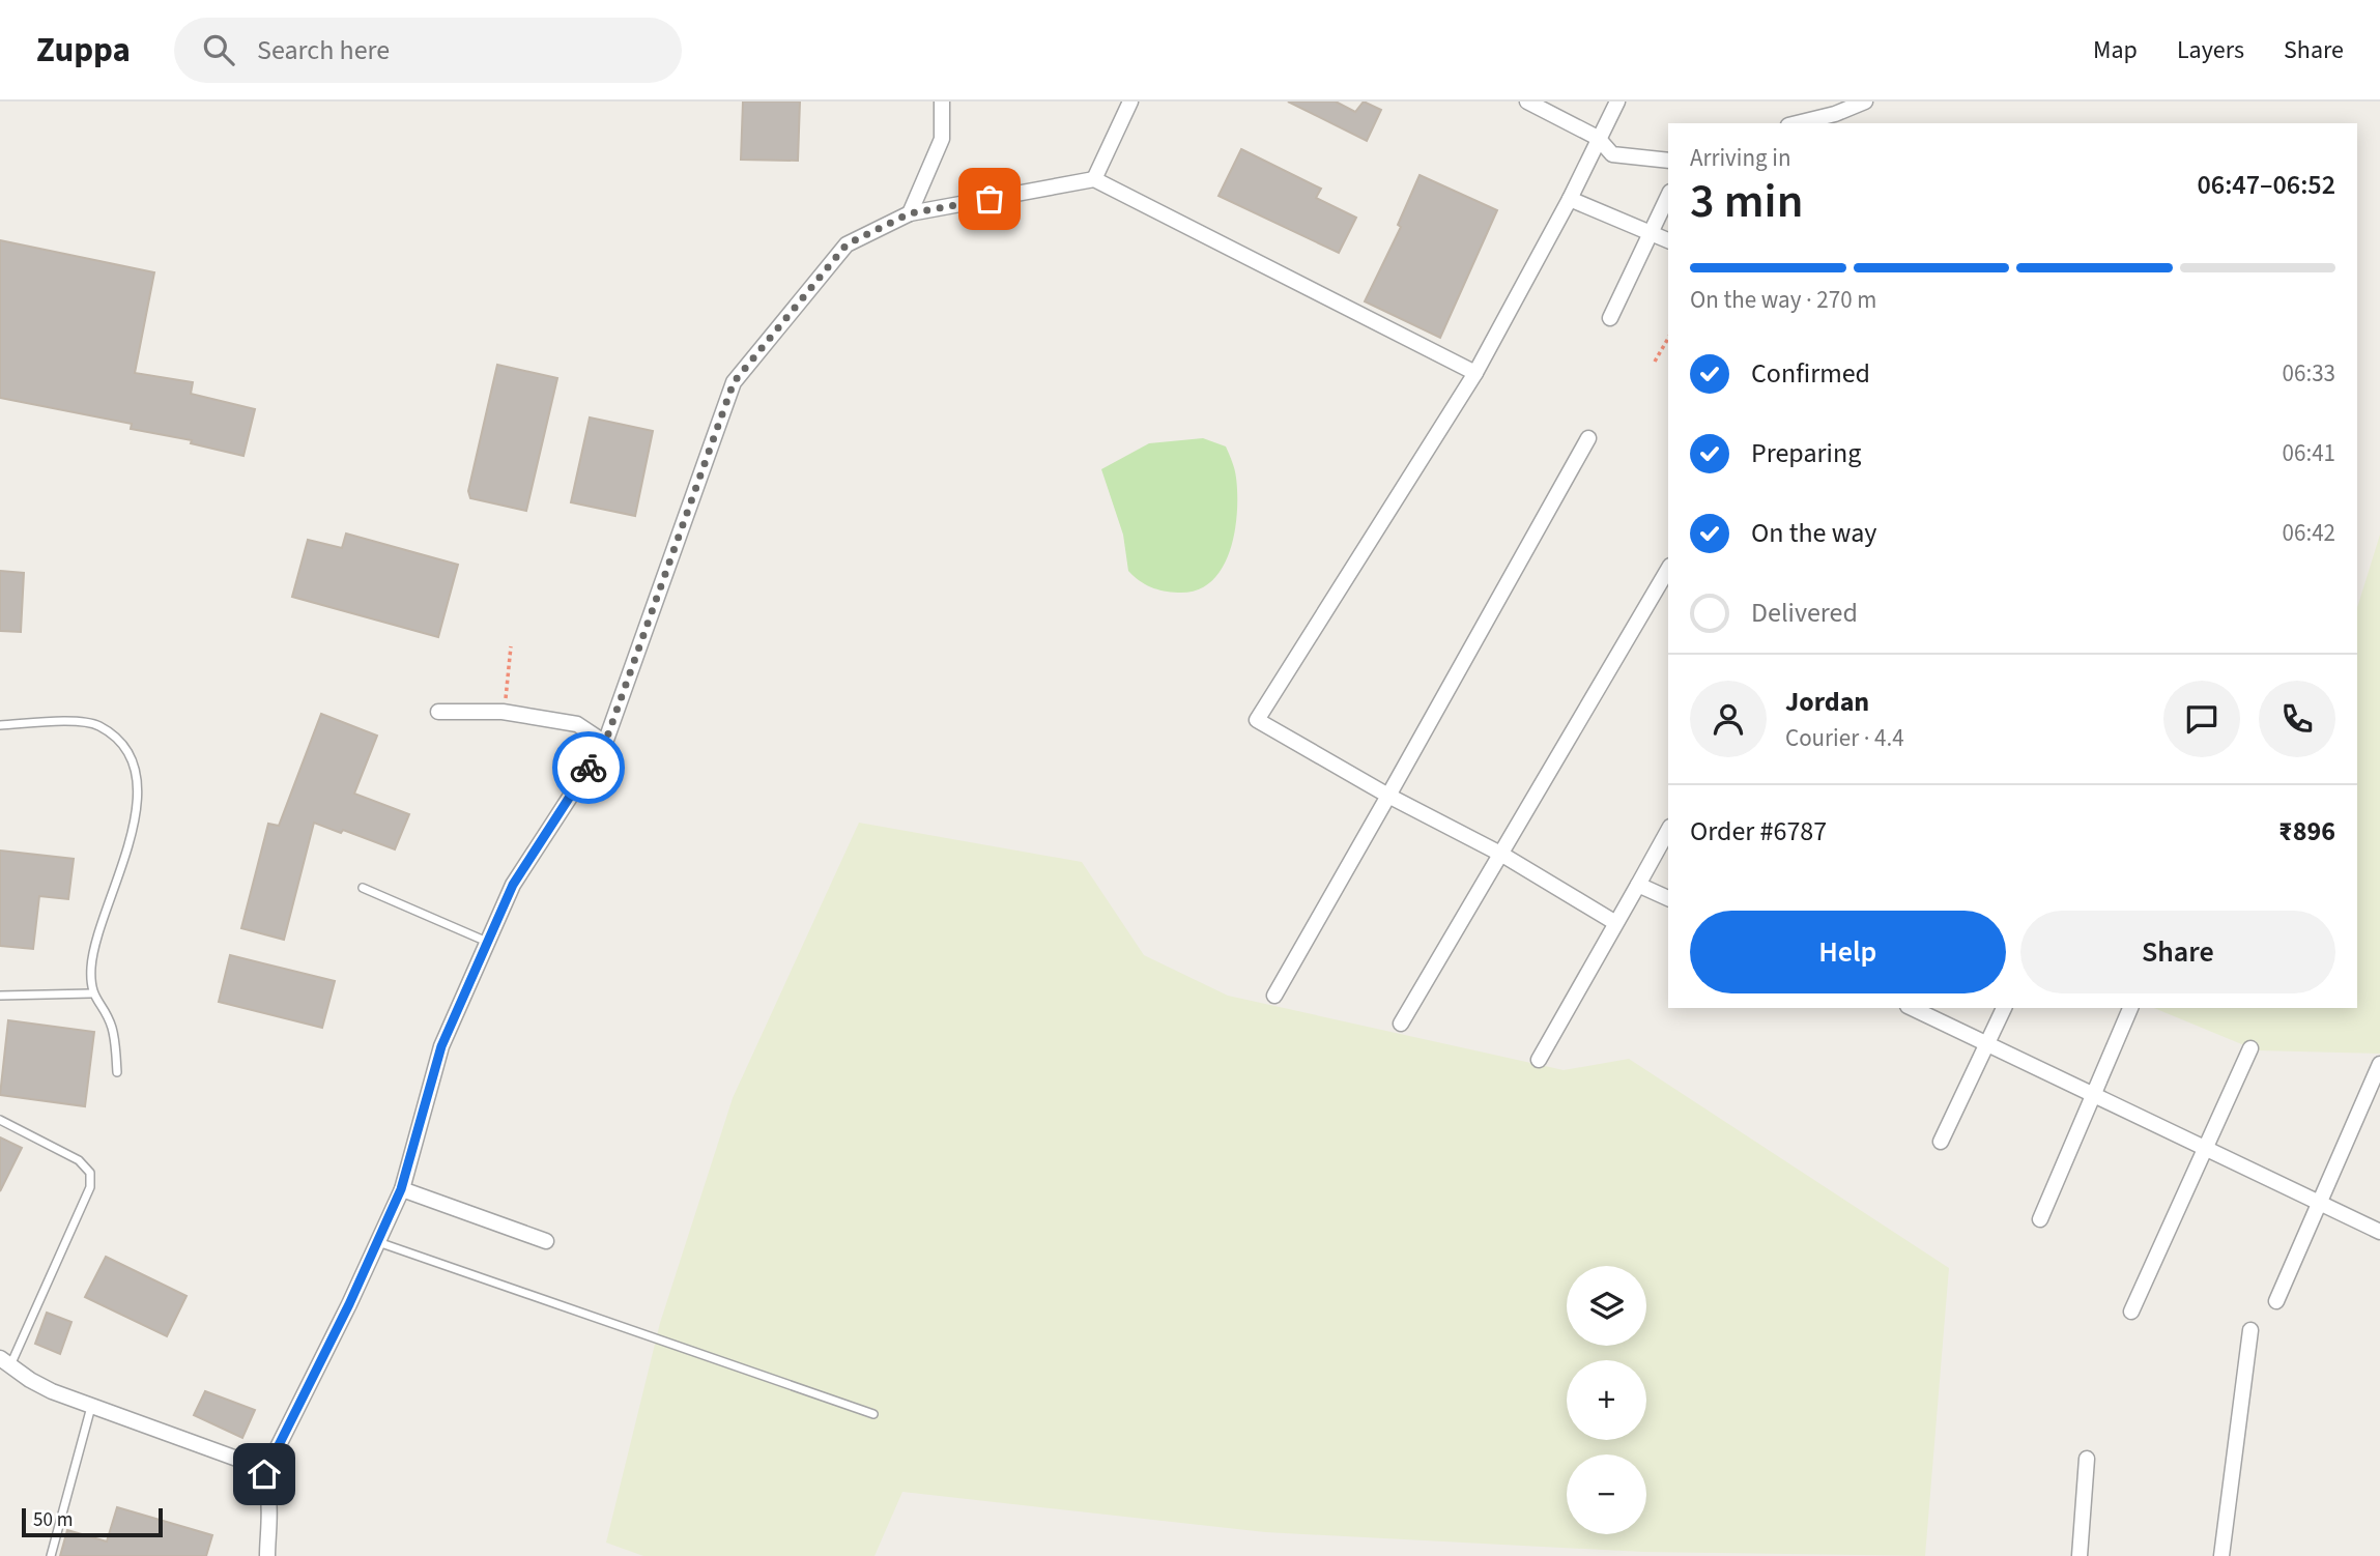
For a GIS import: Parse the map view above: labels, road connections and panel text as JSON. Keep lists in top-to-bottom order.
{
  "scale_bar": "50 m",
  "page": {
    "header": "Zuppa",
    "search": "Search here",
    "nav": ["Map", "Layers", "Share"],
    "heading": ["3 min", "Arriving in", "06:47–06:52"],
    "panel": [
      "Jordan",
      "Courier · 4.4",
      "Order #6787",
      "₹896"
    ],
    "bar": "On the way · 270 m",
    "list": [
      ["Confirmed", "06:33"],
      ["Preparing", "06:41"],
      ["On the way", "06:42"],
      "Delivered"
    ],
    "buttons": ["Help", "Share"],
    "map_buttons": ["+", "−"],
    "scale": "50 m"
  }
}
